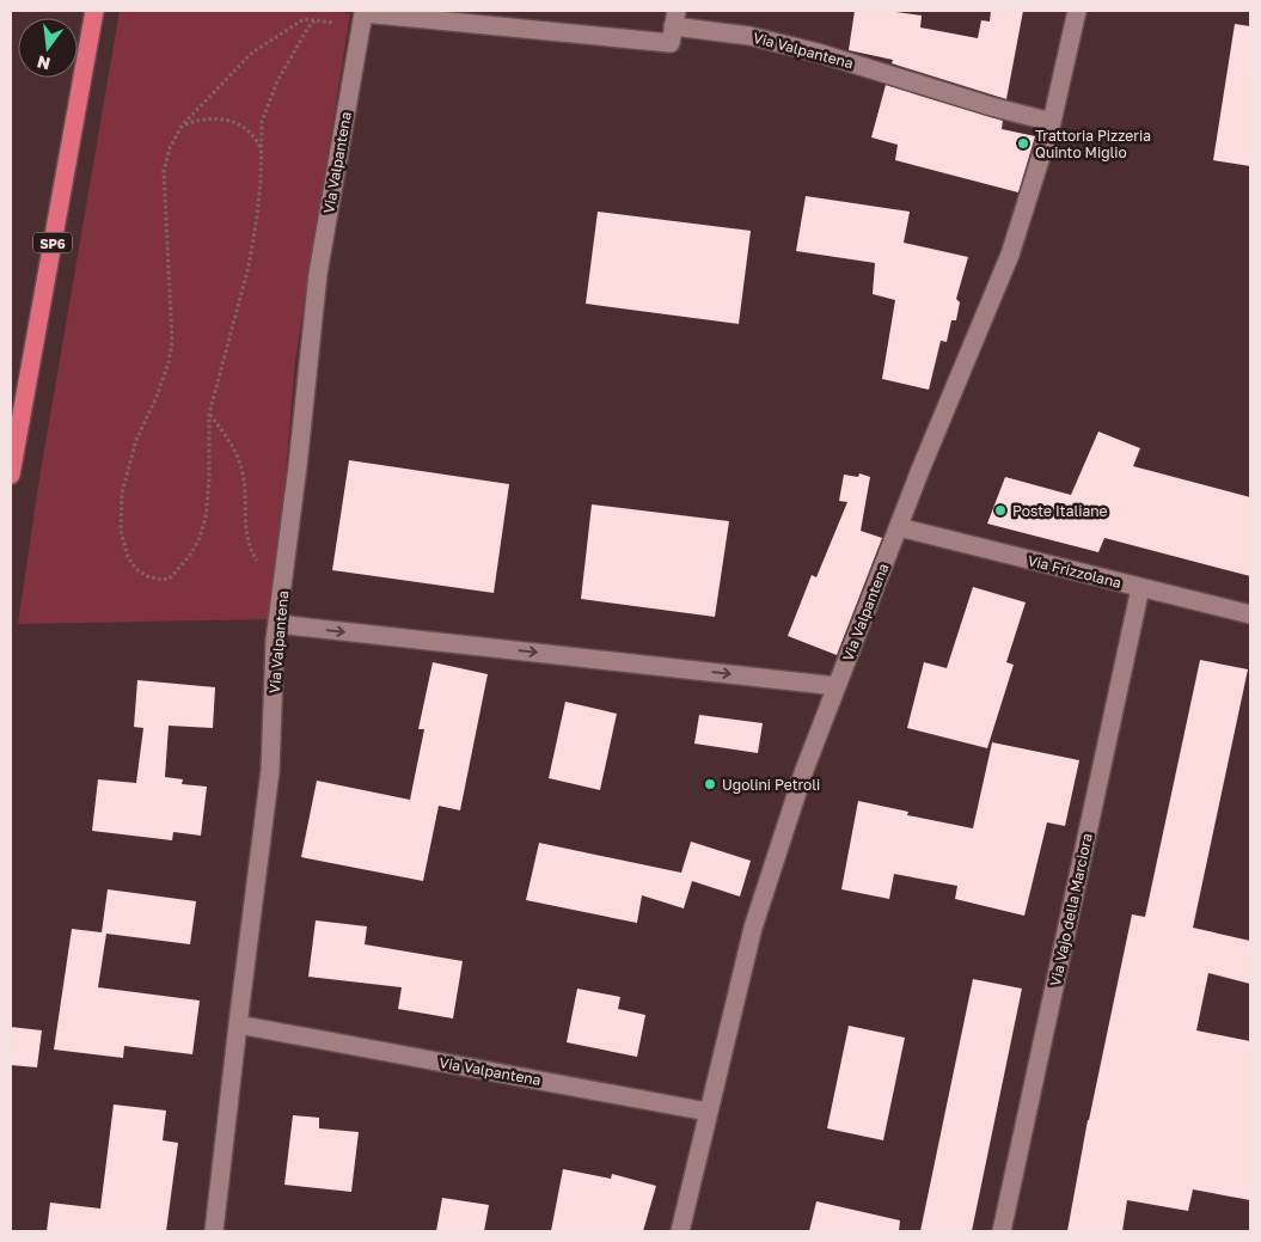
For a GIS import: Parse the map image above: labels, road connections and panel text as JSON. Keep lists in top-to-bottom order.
{
  "streets": {
    "highway": ["SP6"],
    "street": ["Via Valpantena", "Via Frizzolana", "Via Vajo della Marciora"]
  },
  "crossings": [
    ["Via Valpantena", "Via Frizzolana"],
    ["Via Frizzolana", "Via Vajo della Marciora"]
  ],
  "places": ["Trattoria Pizzeria Quinto Miglio", "Poste Italiane", "Ugolini Petroli"],
  "north": "bottom"
}
